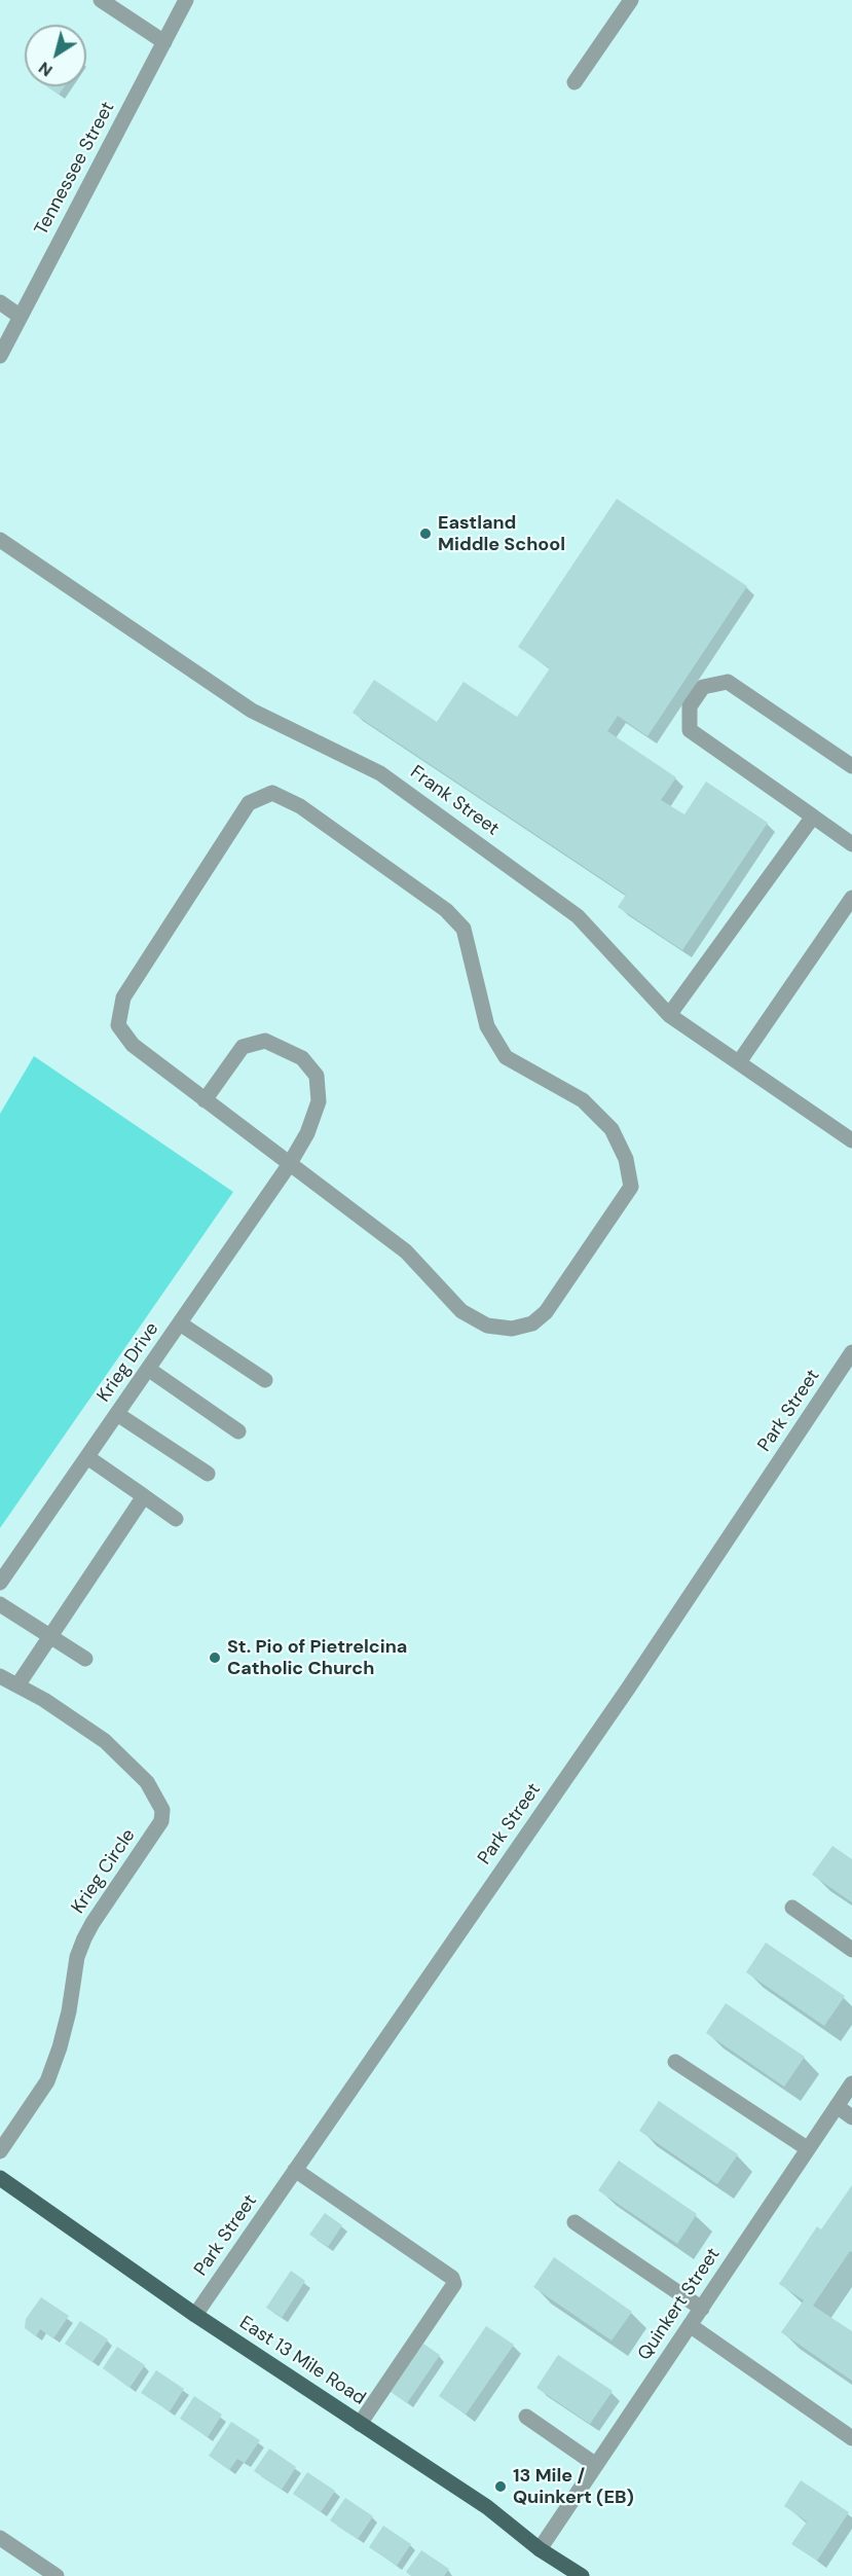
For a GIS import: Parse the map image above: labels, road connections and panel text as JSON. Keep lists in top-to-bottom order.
{
  "streets": {
    "main road": ["East 13 Mile Road"],
    "street": [
      "Tennessee Street",
      "Frank Street",
      "Krieg Drive",
      "Park Street",
      "Krieg Circle",
      "Quinkert Street"
    ]
  },
  "crossings": [
    ["Park Street", "East 13 Mile Road"],
    ["Quinkert Street", "East 13 Mile Road"]
  ],
  "places": ["Eastland Middle School", "St. Pio of Pietrelcina Catholic Church", "13 Mile / Quinkert (EB)"],
  "north": "bottom left"
}
